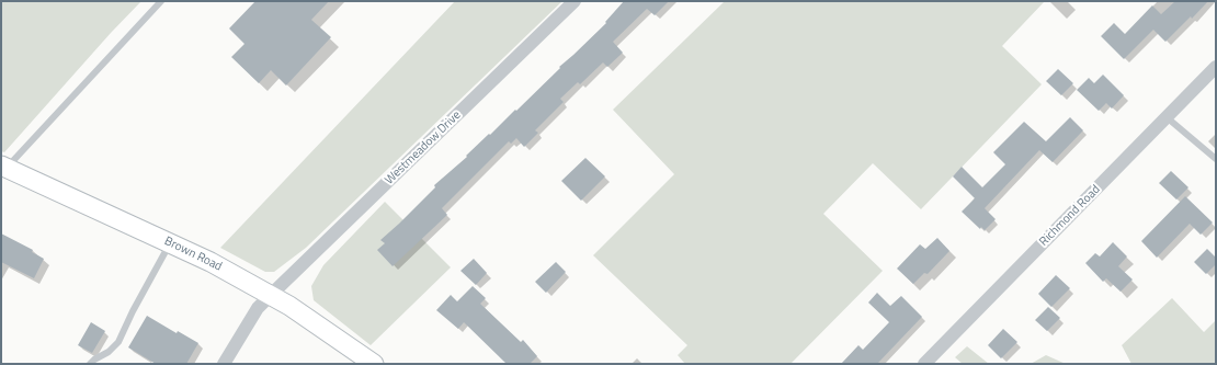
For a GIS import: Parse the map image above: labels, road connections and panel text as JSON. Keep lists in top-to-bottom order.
{
  "streets": {
    "main road": ["Brown Road"],
    "street": ["Westmeadow Drive", "Richmond Road"]
  },
  "crossings": [
    ["Westmeadow Drive", "Brown Road"]
  ]
}
